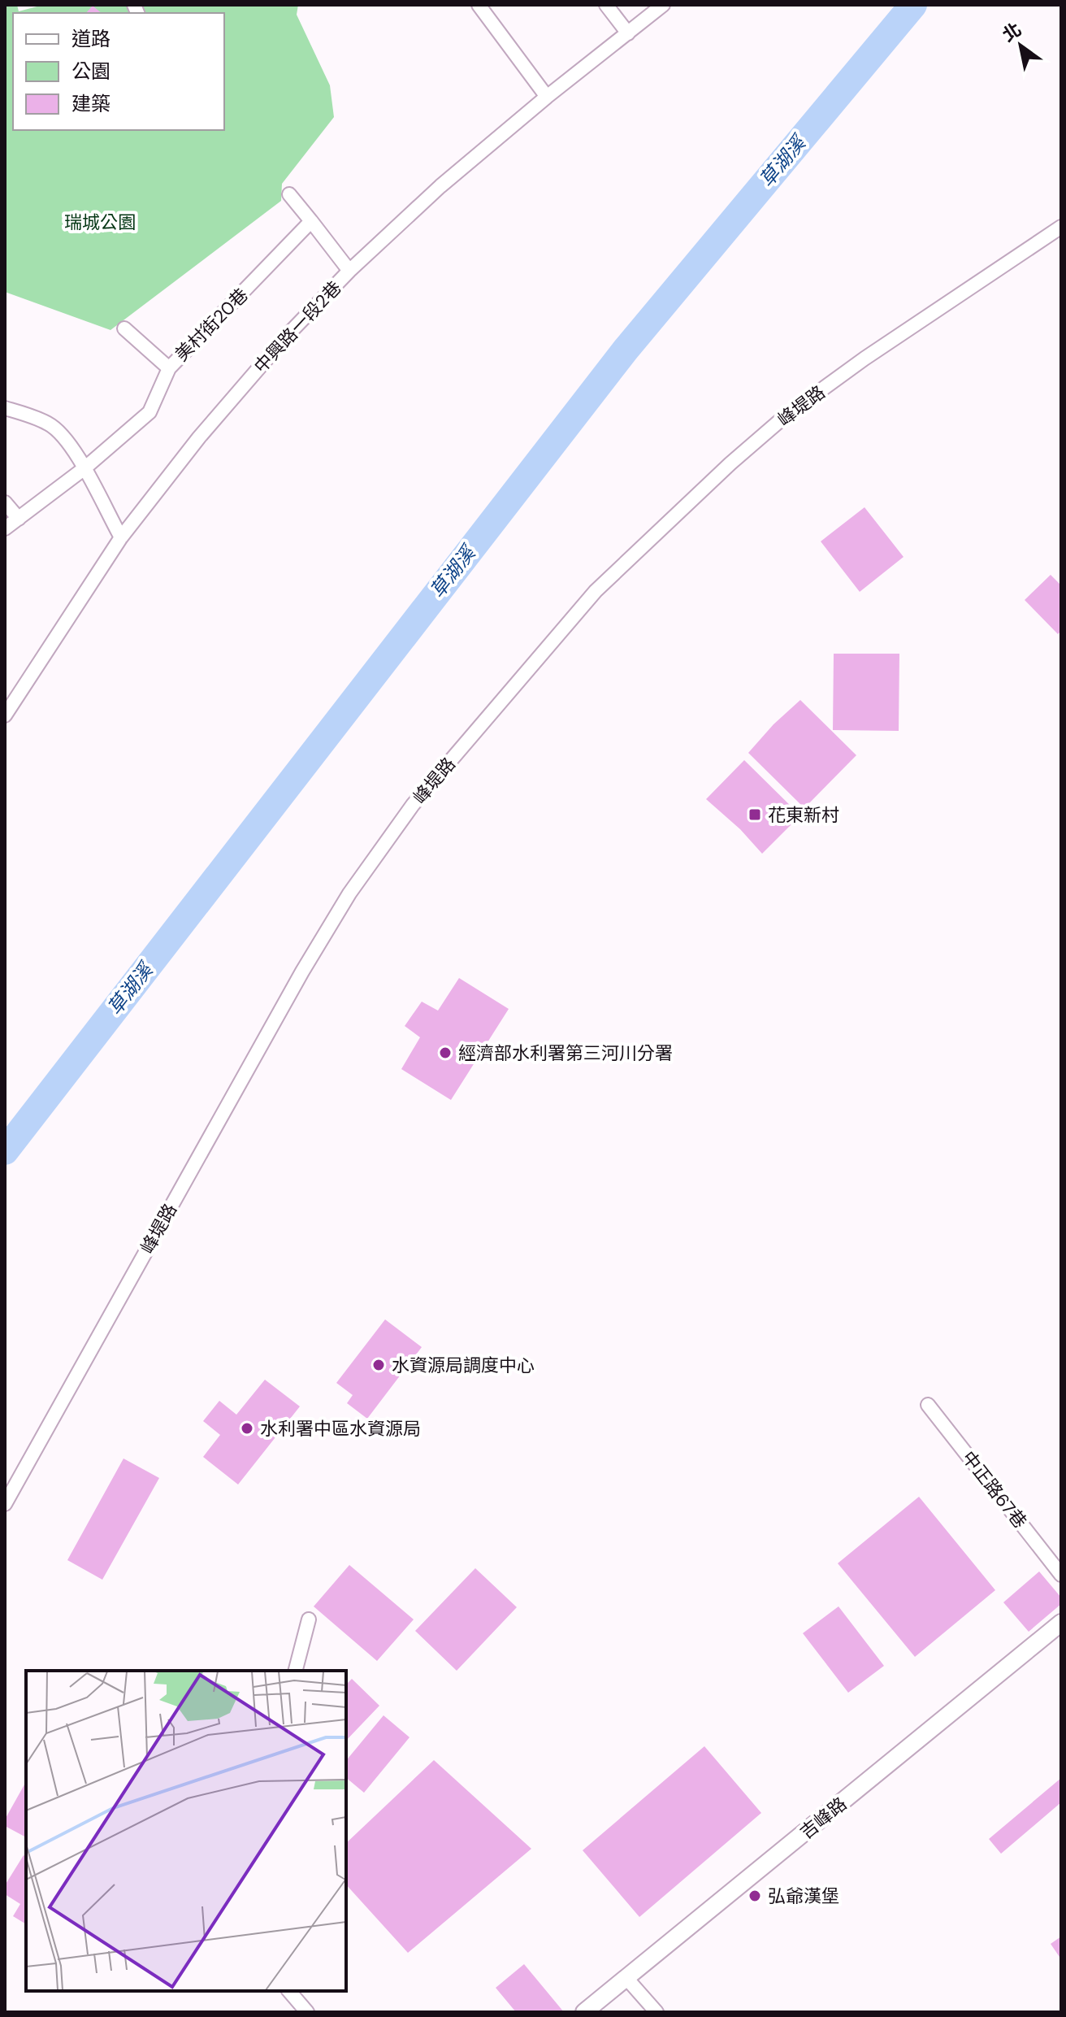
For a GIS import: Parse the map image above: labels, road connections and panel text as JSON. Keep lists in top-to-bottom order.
{
  "streets": {
    "street": [
      "美村街20巷",
      "中興路一段2巷",
      "峰堤路",
      "中正路67巷",
      "吉峰路"
    ]
  },
  "water": ["草湖溪"],
  "parks": ["瑞城公園"],
  "places": {
    "transit": ["花東新村"],
    "other": [
      "經濟部水利署第三河川分署",
      "水資源局調度中心",
      "水利署中區水資源局",
      "弘爺漢堡"
    ]
  },
  "legend": ["道路", "公園", "建築"],
  "north": "top left"
}
